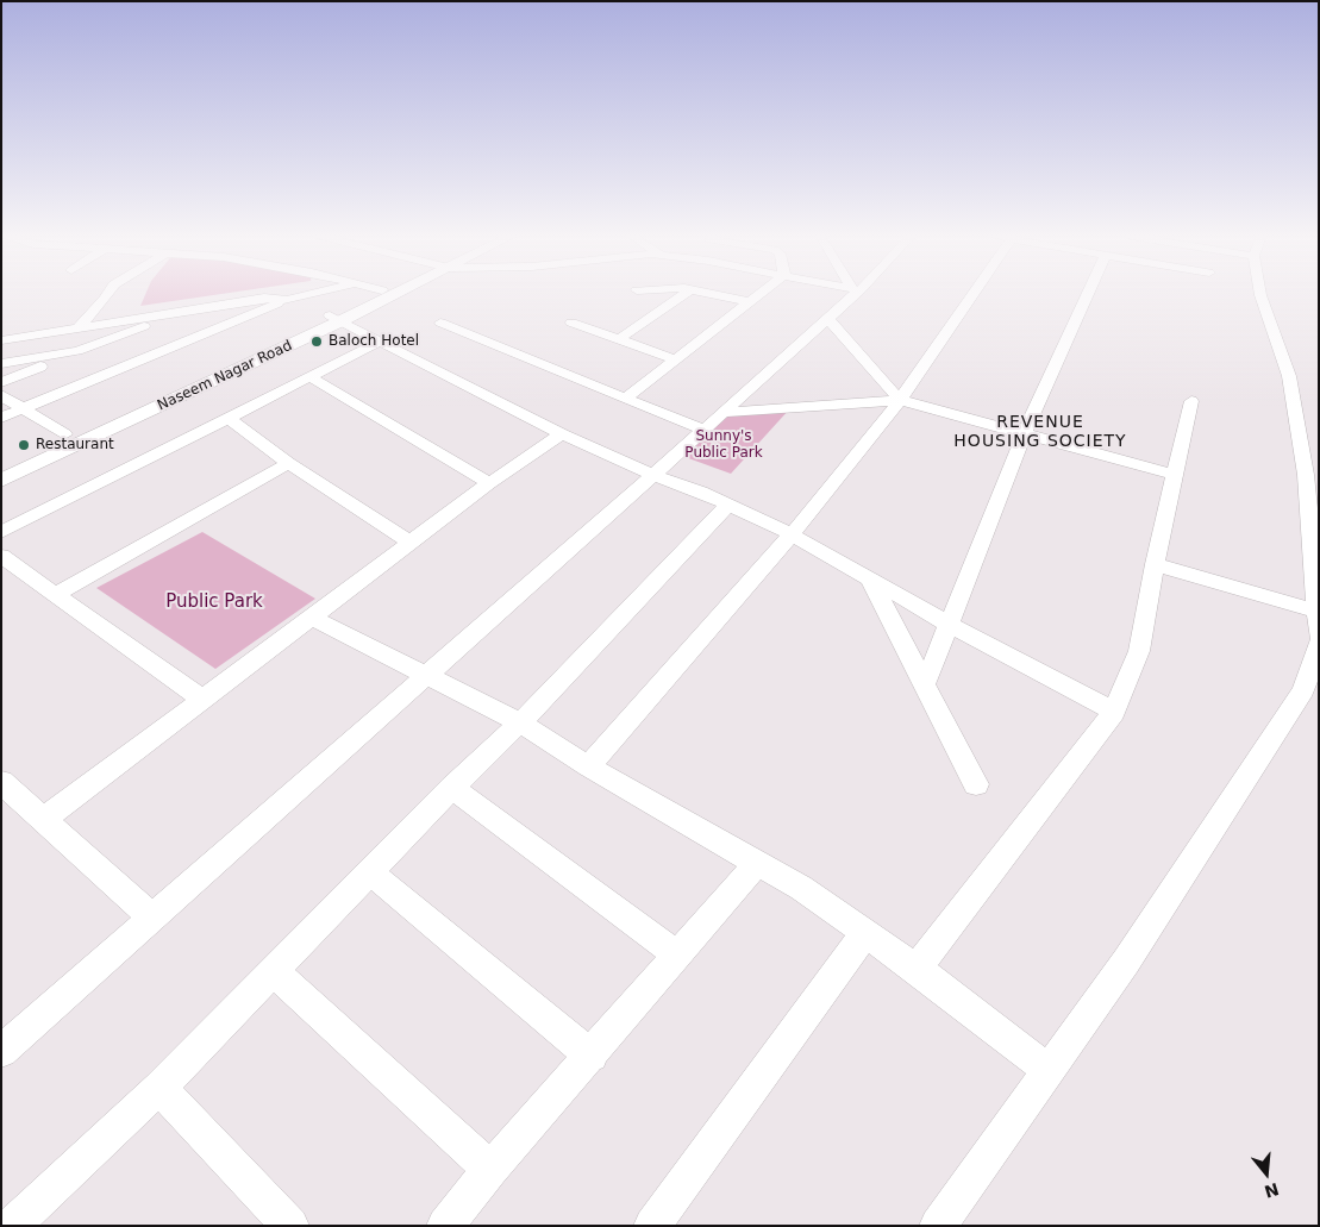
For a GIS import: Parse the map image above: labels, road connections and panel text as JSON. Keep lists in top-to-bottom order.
{
  "streets": {
    "main road": ["Naseem Nagar Road"]
  },
  "districts": ["REVENUE HOUSING SOCIETY"],
  "parks": ["Sunny's Public Park", "Public Park"],
  "places": ["Baloch Hotel", "Restaurant"],
  "north": "bottom"
}
